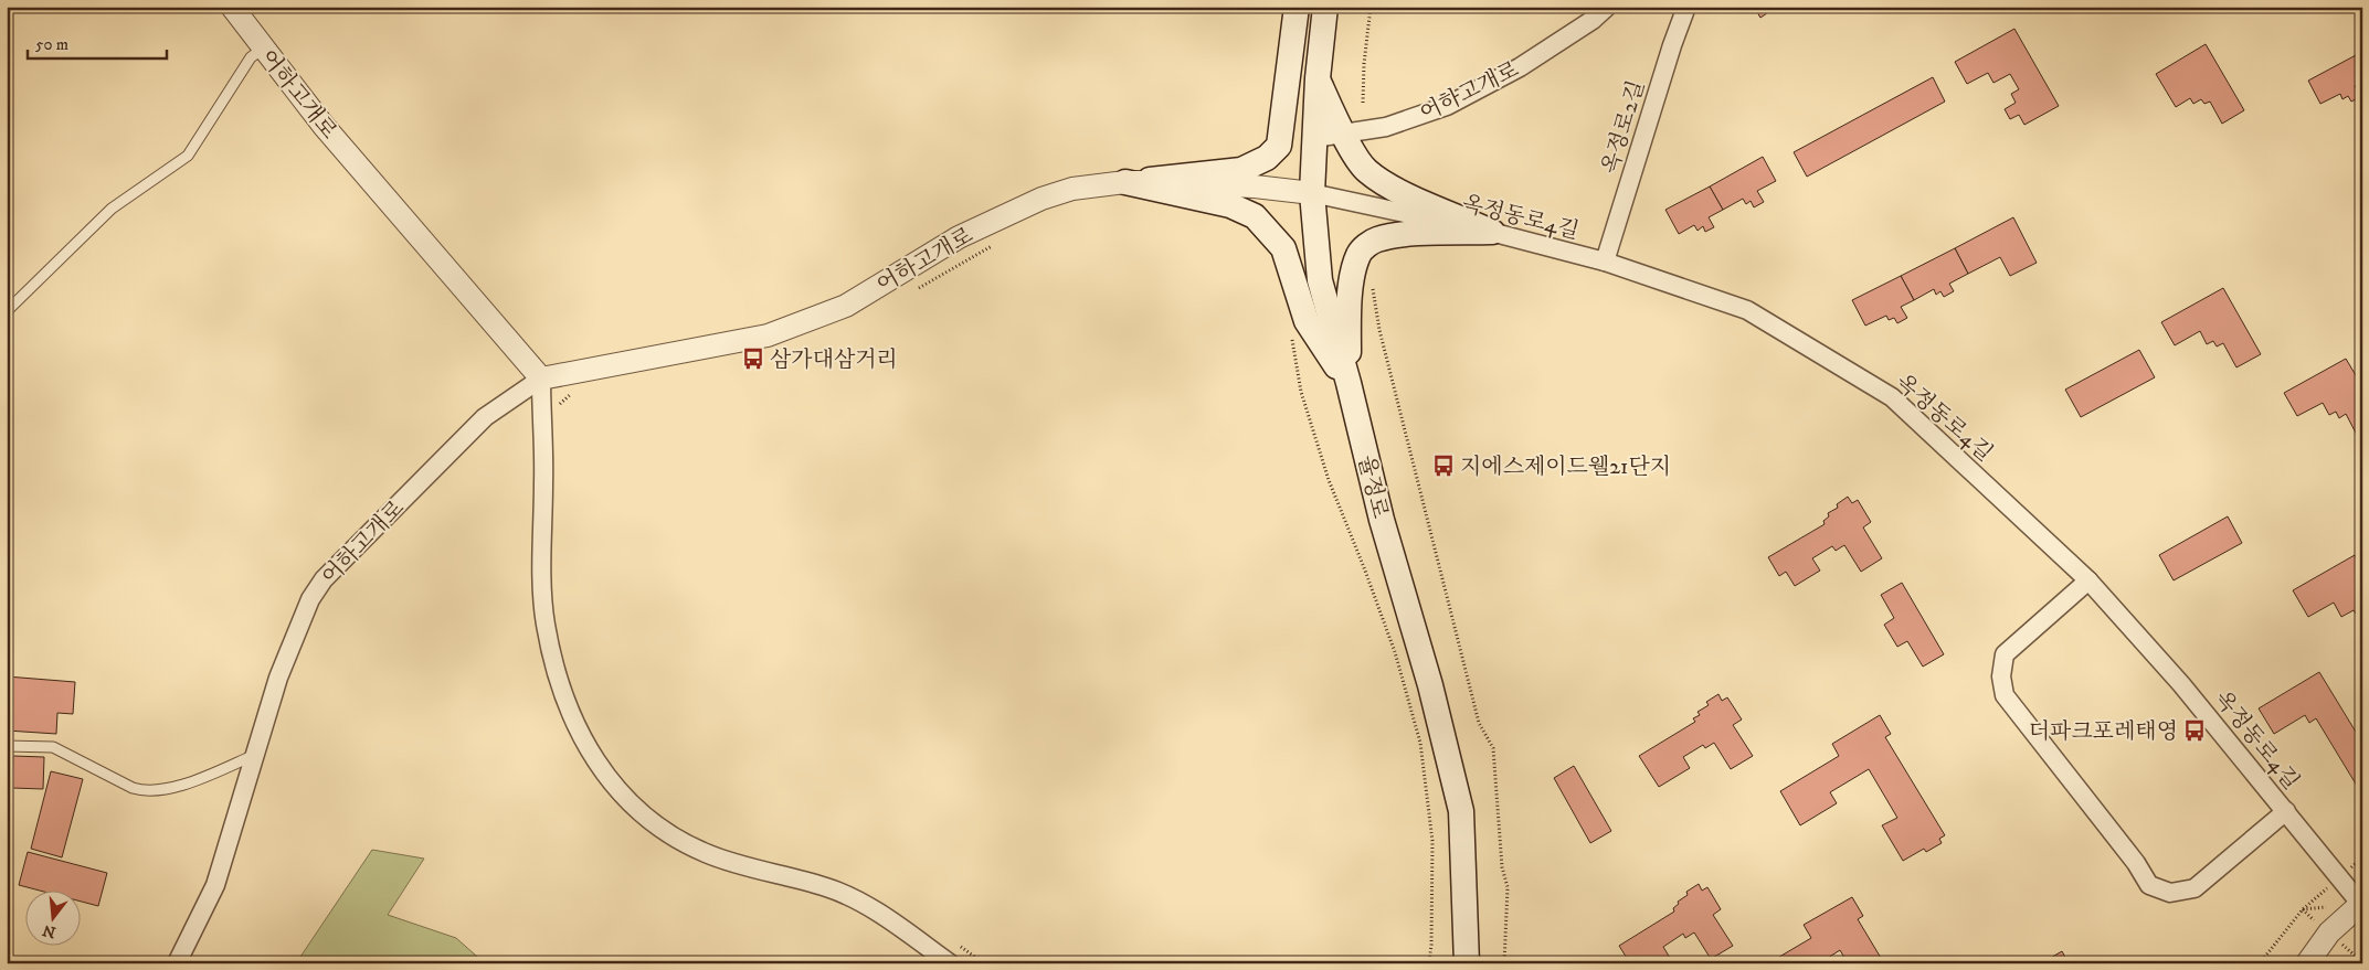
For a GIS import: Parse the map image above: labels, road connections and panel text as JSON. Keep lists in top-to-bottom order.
{
  "streets": {
    "main road": ["율정로"],
    "street": ["어하고개로", "옥정로2길", "옥정동로4길"]
  },
  "crossings": [
    ["어하고개로", "옥정동로4길"],
    ["어하고개로", "율정로"],
    ["옥정로2길", "옥정동로4길"],
    ["옥정동로4길", "율정로"]
  ],
  "places": {
    "bus stop": ["삼가대삼거리", "지에스제이드웰21단지", "더파크포레태영"]
  },
  "scale_bar": "50 m",
  "north": "bottom"
}
